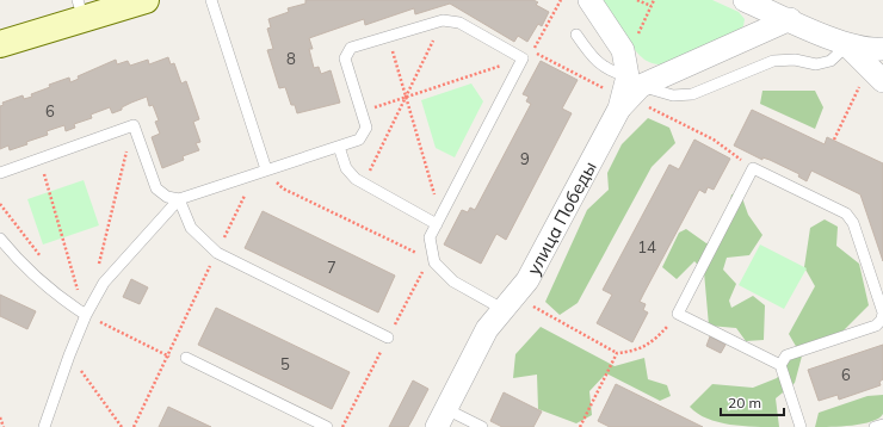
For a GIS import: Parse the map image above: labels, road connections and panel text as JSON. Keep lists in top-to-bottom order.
{
  "streets": {
    "street": ["улица Победы"]
  },
  "house_numbers": [
    "8",
    "6",
    "9",
    "14",
    "7",
    "5",
    "6"
  ],
  "scale_bar": "20 m"
}
